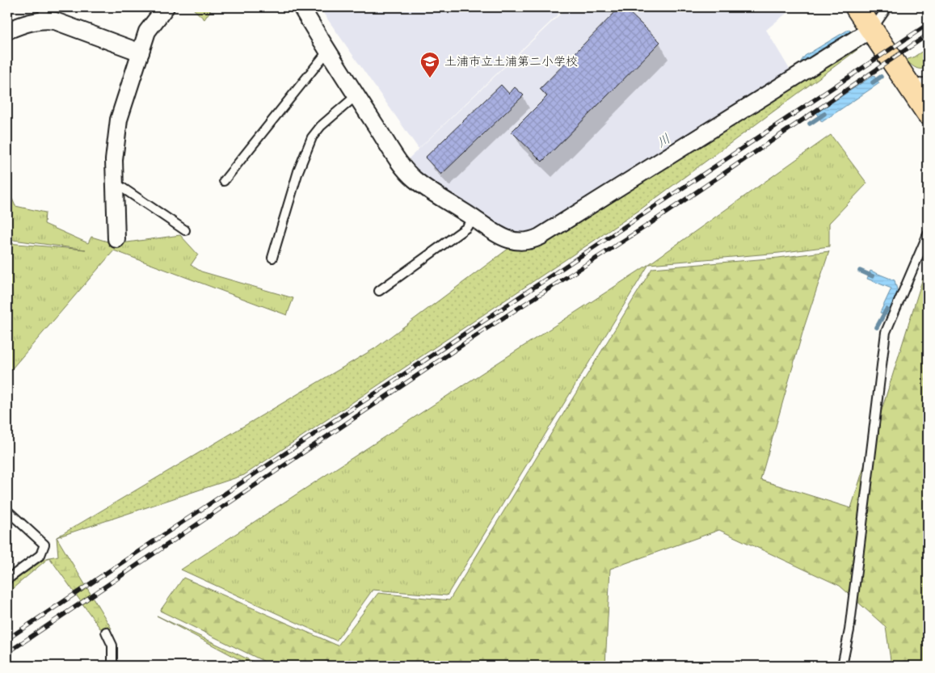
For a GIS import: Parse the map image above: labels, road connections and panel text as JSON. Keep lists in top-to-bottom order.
{
  "water": ["川"],
  "places": {
    "school or university": ["土浦市立土浦第二小学校"]
  }
}
